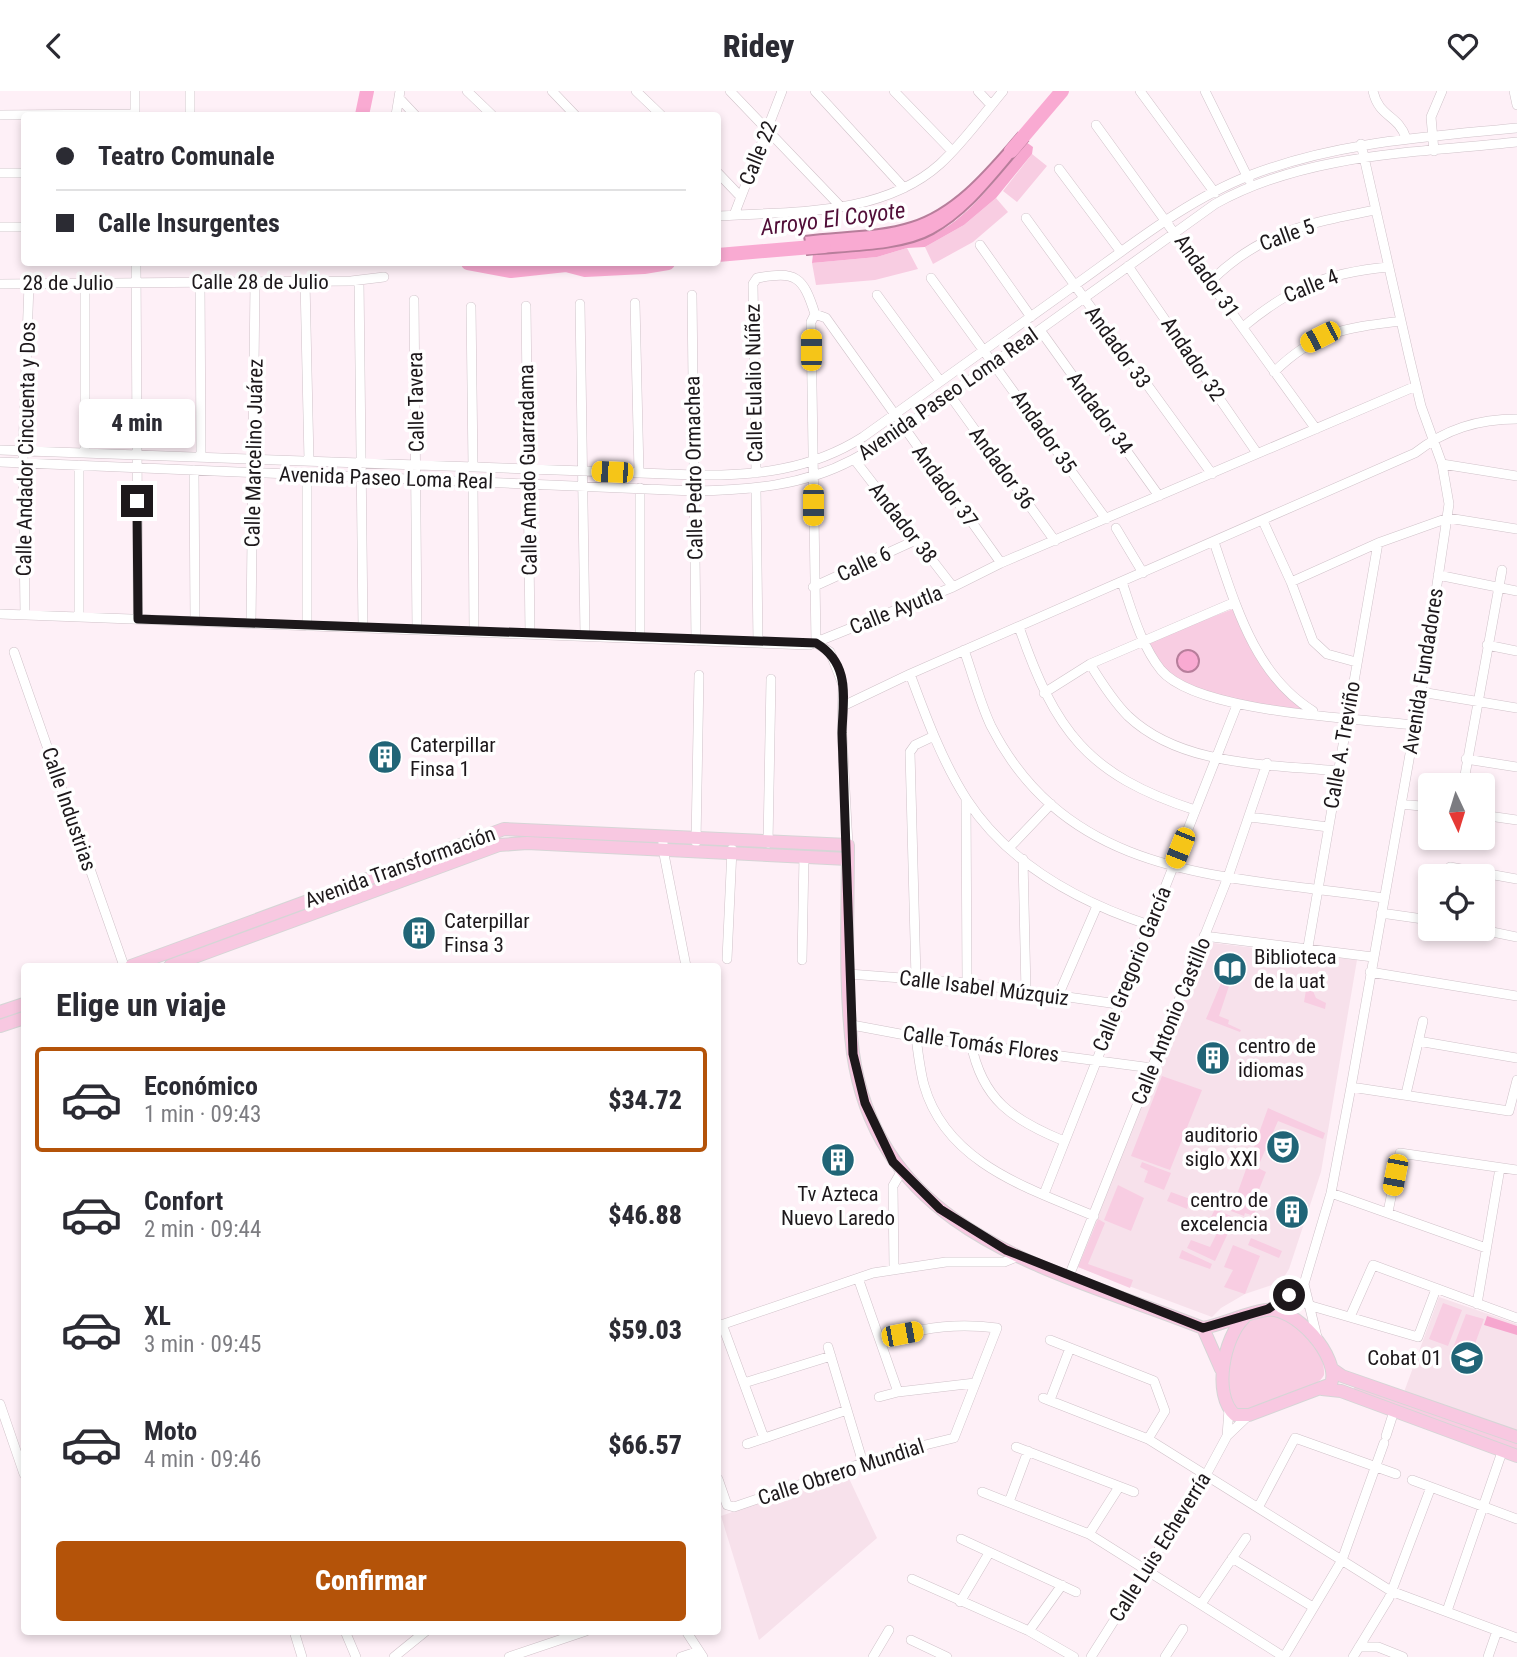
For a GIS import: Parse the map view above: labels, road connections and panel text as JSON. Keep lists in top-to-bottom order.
{
  "streets": {
    "main road": ["Avenida Transformación"],
    "street": [
      "Calle 22",
      "Calle 5",
      "Andador 31",
      "Calle 28 de Julio",
      "28 de Julio",
      "Calle 4",
      "Andador 33",
      "Andador 32",
      "Calle Eulalio Núñez",
      "Avenida Paseo Loma Real",
      "Calle Tavera",
      "Andador 34",
      "Andador 35",
      "Calle Andador Cincuenta y Dos",
      "Calle Marcelino Juárez",
      "Calle Pedro Ormachea",
      "Andador 36",
      "Calle Amado Guarradama",
      "Andador 37",
      "Andador 38",
      "Calle 6",
      "Calle Ayutla",
      "Avenida Fundadores",
      "Calle A. Treviño",
      "Calle Industrias",
      "Calle Gregorio García",
      "Calle Isabel Múzquiz",
      "Calle Antonio Castillo",
      "Calle Tomás Flores",
      "Calle Obrero Mundial",
      "Calle Luis Echeverría"
    ]
  },
  "crossings": [
    ["Calle 5", "Andador 31"],
    ["Calle 5", "Avenida Fundadores"],
    ["Andador 31", "Calle 4"],
    ["Andador 31", "Avenida Paseo Loma Real"],
    ["Andador 31", "Calle Ayutla"],
    ["Calle 28 de Julio", "28 de Julio"],
    ["Calle 28 de Julio", "Calle Marcelino Juárez"],
    ["28 de Julio", "Calle Andador Cincuenta y Dos"],
    ["Calle 4", "Avenida Fundadores"],
    ["Andador 33", "Avenida Paseo Loma Real"],
    ["Andador 33", "Calle Ayutla"],
    ["Andador 32", "Avenida Paseo Loma Real"],
    ["Andador 32", "Calle Ayutla"],
    ["Calle Eulalio Núñez", "Avenida Paseo Loma Real"],
    ["Calle Eulalio Núñez", "Andador 37"],
    ["Calle Eulalio Núñez", "Calle Ayutla"],
    ["Avenida Paseo Loma Real", "Calle Tavera"],
    ["Avenida Paseo Loma Real", "Andador 34"],
    ["Avenida Paseo Loma Real", "Andador 35"],
    ["Avenida Paseo Loma Real", "Calle Andador Cincuenta y Dos"],
    ["Avenida Paseo Loma Real", "Calle Marcelino Juárez"],
    ["Avenida Paseo Loma Real", "Calle Pedro Ormachea"],
    ["Avenida Paseo Loma Real", "Andador 36"],
    ["Avenida Paseo Loma Real", "Calle Amado Guarradama"],
    ["Avenida Paseo Loma Real", "Andador 37"],
    ["Avenida Paseo Loma Real", "Andador 38"],
    ["Avenida Paseo Loma Real", "Avenida Fundadores"],
    ["Calle Tavera", "Calle Ayutla"],
    ["Andador 34", "Calle Ayutla"],
    ["Andador 35", "Calle Ayutla"],
    ["Calle Andador Cincuenta y Dos", "Calle Ayutla"],
    ["Calle Marcelino Juárez", "Calle Ayutla"],
    ["Calle Pedro Ormachea", "Calle Ayutla"],
    ["Andador 36", "Calle Ayutla"],
    ["Calle Amado Guarradama", "Calle Ayutla"],
    ["Andador 37", "Calle Ayutla"],
    ["Andador 38", "Calle 6"],
    ["Andador 38", "Calle Ayutla"],
    ["Calle Ayutla", "Avenida Fundadores"],
    ["Calle Gregorio García", "Calle Isabel Múzquiz"],
    ["Calle Gregorio García", "Calle Tomás Flores"],
    ["Calle Antonio Castillo", "Calle Tomás Flores"]
  ],
  "water": ["Arroyo El Coyote"],
  "places": {
    "building": [
      "Caterpillar Finsa 1",
      "Caterpillar Finsa 3",
      "centro de idiomas",
      "Tv Azteca Nuevo Laredo",
      "centro de excelencia"
    ],
    "library": ["Biblioteca de la uat"],
    "theatre": ["auditorio siglo XXI"],
    "school or university": ["Cobat 01"]
  },
  "north": "bottom",
  "page": {
    "header": "Ridey",
    "banner": ["Teatro Comunale", "Calle Insurgentes"],
    "bubble": "4 min",
    "heading": "Elige un viaje",
    "list": [
      {
        "name": "Económico",
        "note": "1 min · 09:43",
        "value": "$34.72"
      },
      {
        "name": "Confort",
        "note": "2 min · 09:44",
        "value": "$46.88"
      },
      {
        "name": "XL",
        "note": "3 min · 09:45",
        "value": "$59.03"
      },
      {
        "name": "Moto",
        "note": "4 min · 09:46",
        "value": "$66.57"
      }
    ],
    "buttons": "Confirmar"
  }
}
